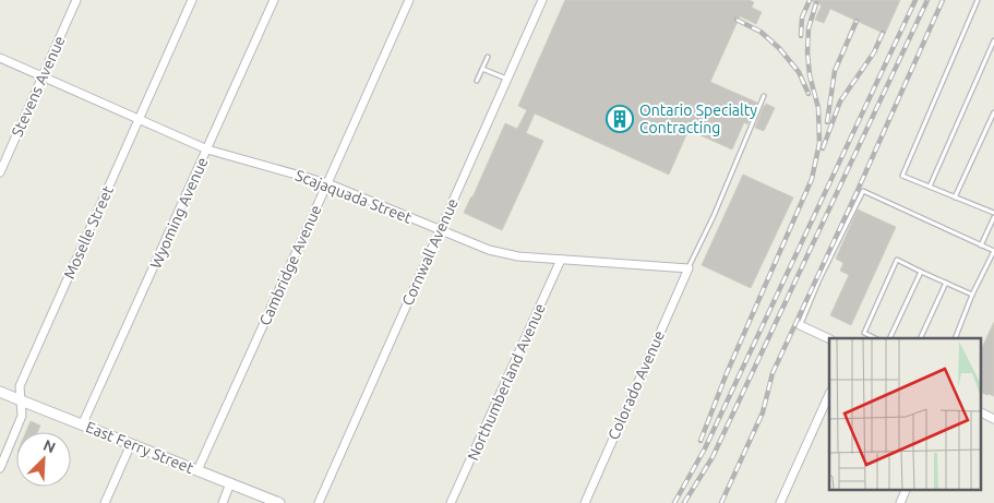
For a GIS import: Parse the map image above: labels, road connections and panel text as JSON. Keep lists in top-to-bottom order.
{
  "streets": {
    "street": [
      "Stevens Avenue",
      "Scajaquada Street",
      "Wyoming Avenue",
      "Moselle Street",
      "Cornwall Avenue",
      "Cambridge Avenue",
      "Northumberland Avenue",
      "Colorado Avenue",
      "East Ferry Street"
    ]
  },
  "crossings": [
    ["Stevens Avenue", "Scajaquada Street"],
    ["Scajaquada Street", "Wyoming Avenue"],
    ["Scajaquada Street", "Moselle Street"],
    ["Scajaquada Street", "Cornwall Avenue"],
    ["Scajaquada Street", "Cambridge Avenue"],
    ["Scajaquada Street", "Northumberland Avenue"],
    ["Scajaquada Street", "Colorado Avenue"],
    ["Wyoming Avenue", "East Ferry Street"],
    ["Moselle Street", "East Ferry Street"],
    ["Cambridge Avenue", "East Ferry Street"]
  ],
  "places": {
    "building": ["Ontario Specialty Contracting"]
  },
  "north": "top right"
}
